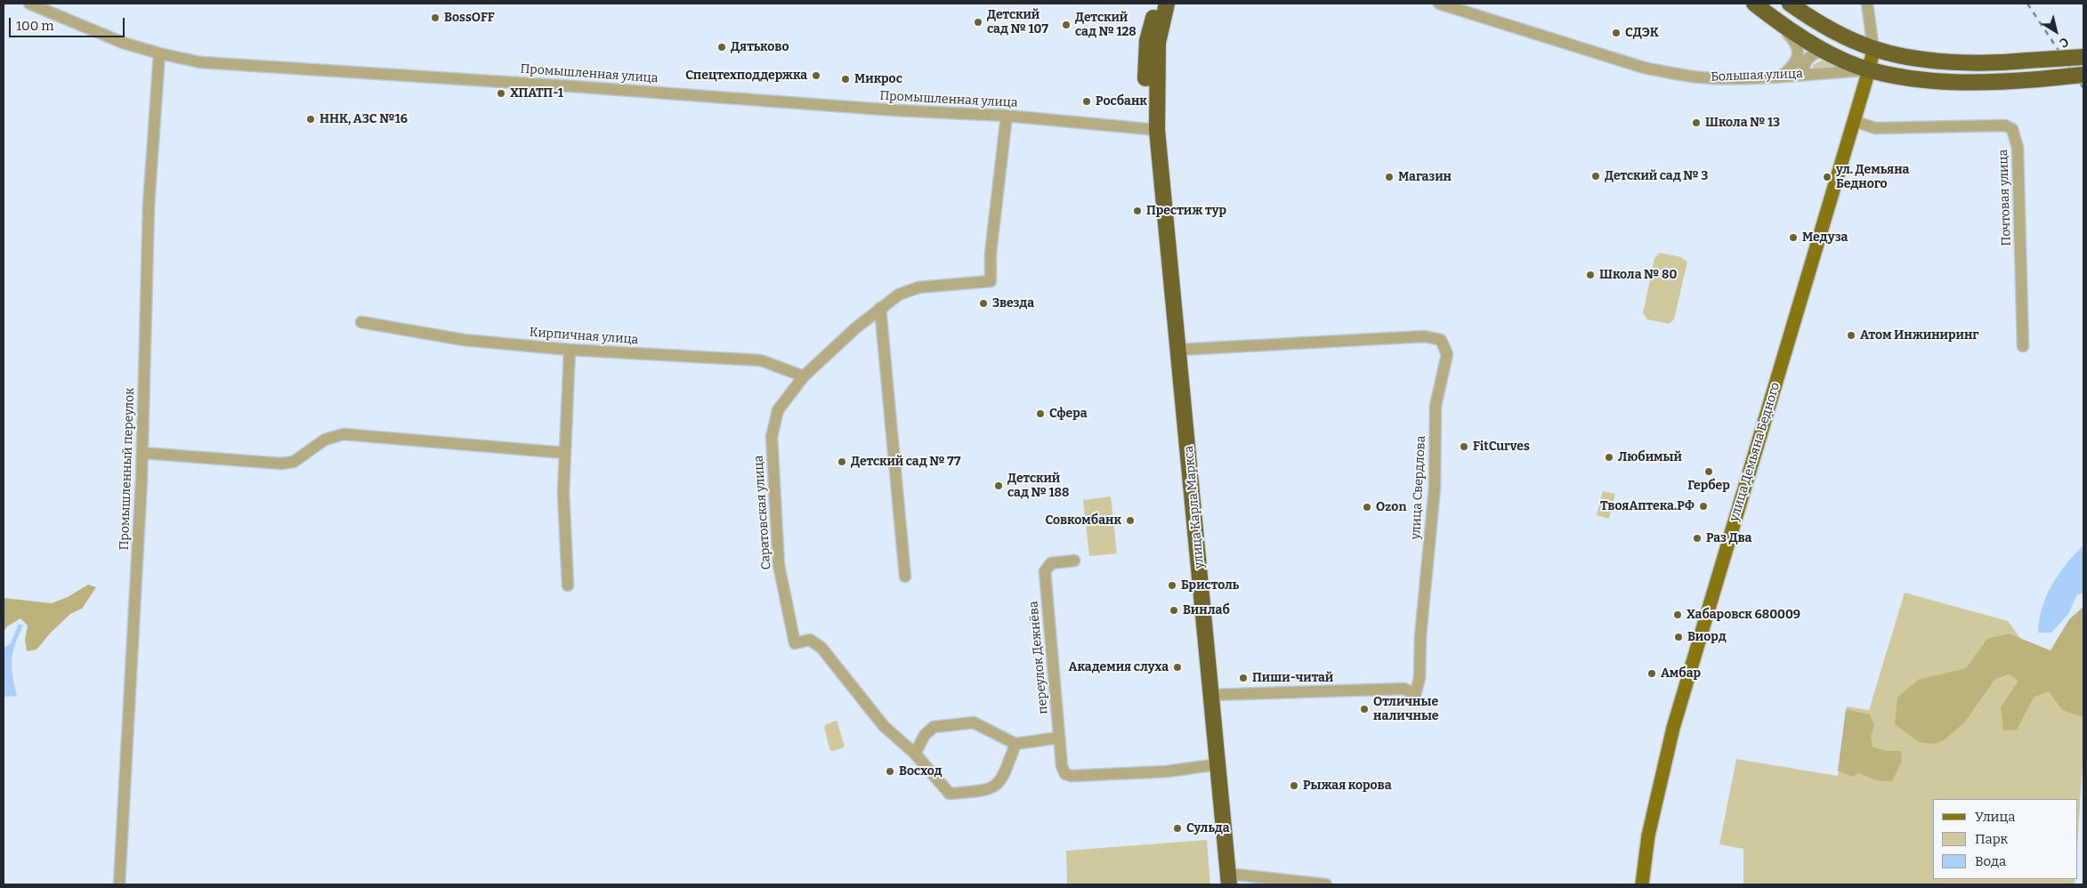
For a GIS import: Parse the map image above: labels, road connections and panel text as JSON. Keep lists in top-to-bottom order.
{
  "streets": {
    "highway": ["Большая улица", "улица Карла Маркса"],
    "main road": ["улица Демьяна Бедного"],
    "street": [
      "Промышленная улица",
      "Почтовая улица",
      "Кирпичная улица",
      "Промышленный переулок",
      "улица Свердлова",
      "Саратовская улица",
      "переулок Дежнёва"
    ]
  },
  "crossings": [
    ["Промышленная улица", "Промышленный переулок"],
    ["Промышленная улица", "улица Карла Маркса"],
    ["Большая улица", "улица Демьяна Бедного"],
    ["Почтовая улица", "улица Демьяна Бедного"],
    ["Кирпичная улица", "Саратовская улица"],
    ["улица Свердлова", "улица Карла Маркса"],
    ["улица Карла Маркса", "переулок Дежнёва"]
  ],
  "places": [
    "BossOFF",
    "Детский сад № 107",
    "Детский сад № 128",
    "СДЭК",
    "Дятьково",
    "Спецтехподдержка",
    "Микрос",
    "ХПАТП-1",
    "Росбанк",
    "ННК, АЗС №16",
    "Школа № 13",
    "Детский сад № 3",
    "Магазин",
    "ул. Демьяна Бедного",
    "Престиж тур",
    "Медуза",
    "Школа № 80",
    "Звезда",
    "Атом Инжиниринг",
    "Сфера",
    "FitCurves",
    "Любимый",
    "Детский сад № 77",
    "Гербер",
    "Детский сад № 188",
    "ТвояАптека.РФ",
    "Ozon",
    "Совкомбанк",
    "Раз Два",
    "Бристоль",
    "Винлаб",
    "Хабаровск 680009",
    "Виорд",
    "Академия слуха",
    "Амбар",
    "Пиши-читай",
    "Отличные наличные",
    "Восход",
    "Рыжая корова",
    "Сульда"
  ],
  "legend": ["Улица", "Парк", "Вода"],
  "scale_bar": "100 m",
  "north": "bottom right"
}
